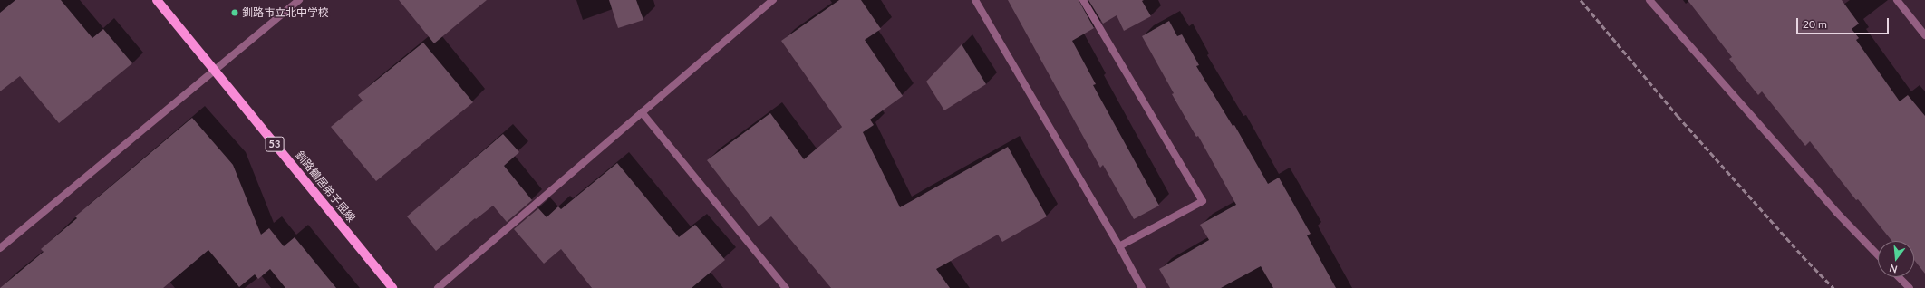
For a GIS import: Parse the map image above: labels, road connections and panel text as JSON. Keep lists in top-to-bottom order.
{
  "streets": {
    "main road": ["53", "釧路鶴居弟子屈線"]
  },
  "places": ["釧路市立北中学校"],
  "scale_bar": "20 m",
  "north": "bottom"
}
